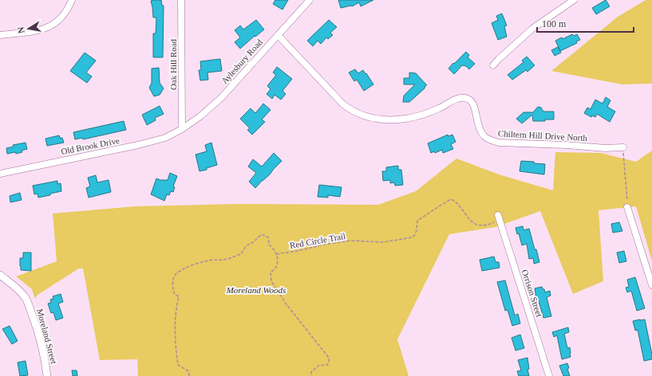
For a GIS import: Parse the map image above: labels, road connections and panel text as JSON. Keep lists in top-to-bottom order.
{
  "streets": {
    "street": [
      "Aylesbury Road",
      "Oak Hill Road",
      "Chiltern Hill Drive North",
      "Old Brook Drive",
      "Orrison Street",
      "Moreland Street"
    ],
    "path": ["Red Circle Trail"]
  },
  "crossings": [
    ["Aylesbury Road", "Oak Hill Road"],
    ["Aylesbury Road", "Chiltern Hill Drive North"],
    ["Aylesbury Road", "Old Brook Drive"],
    ["Oak Hill Road", "Old Brook Drive"],
    ["Red Circle Trail", "Orrison Street"]
  ],
  "parks": ["Moreland Woods"],
  "scale_bar": "100 m",
  "north": "left"
}
